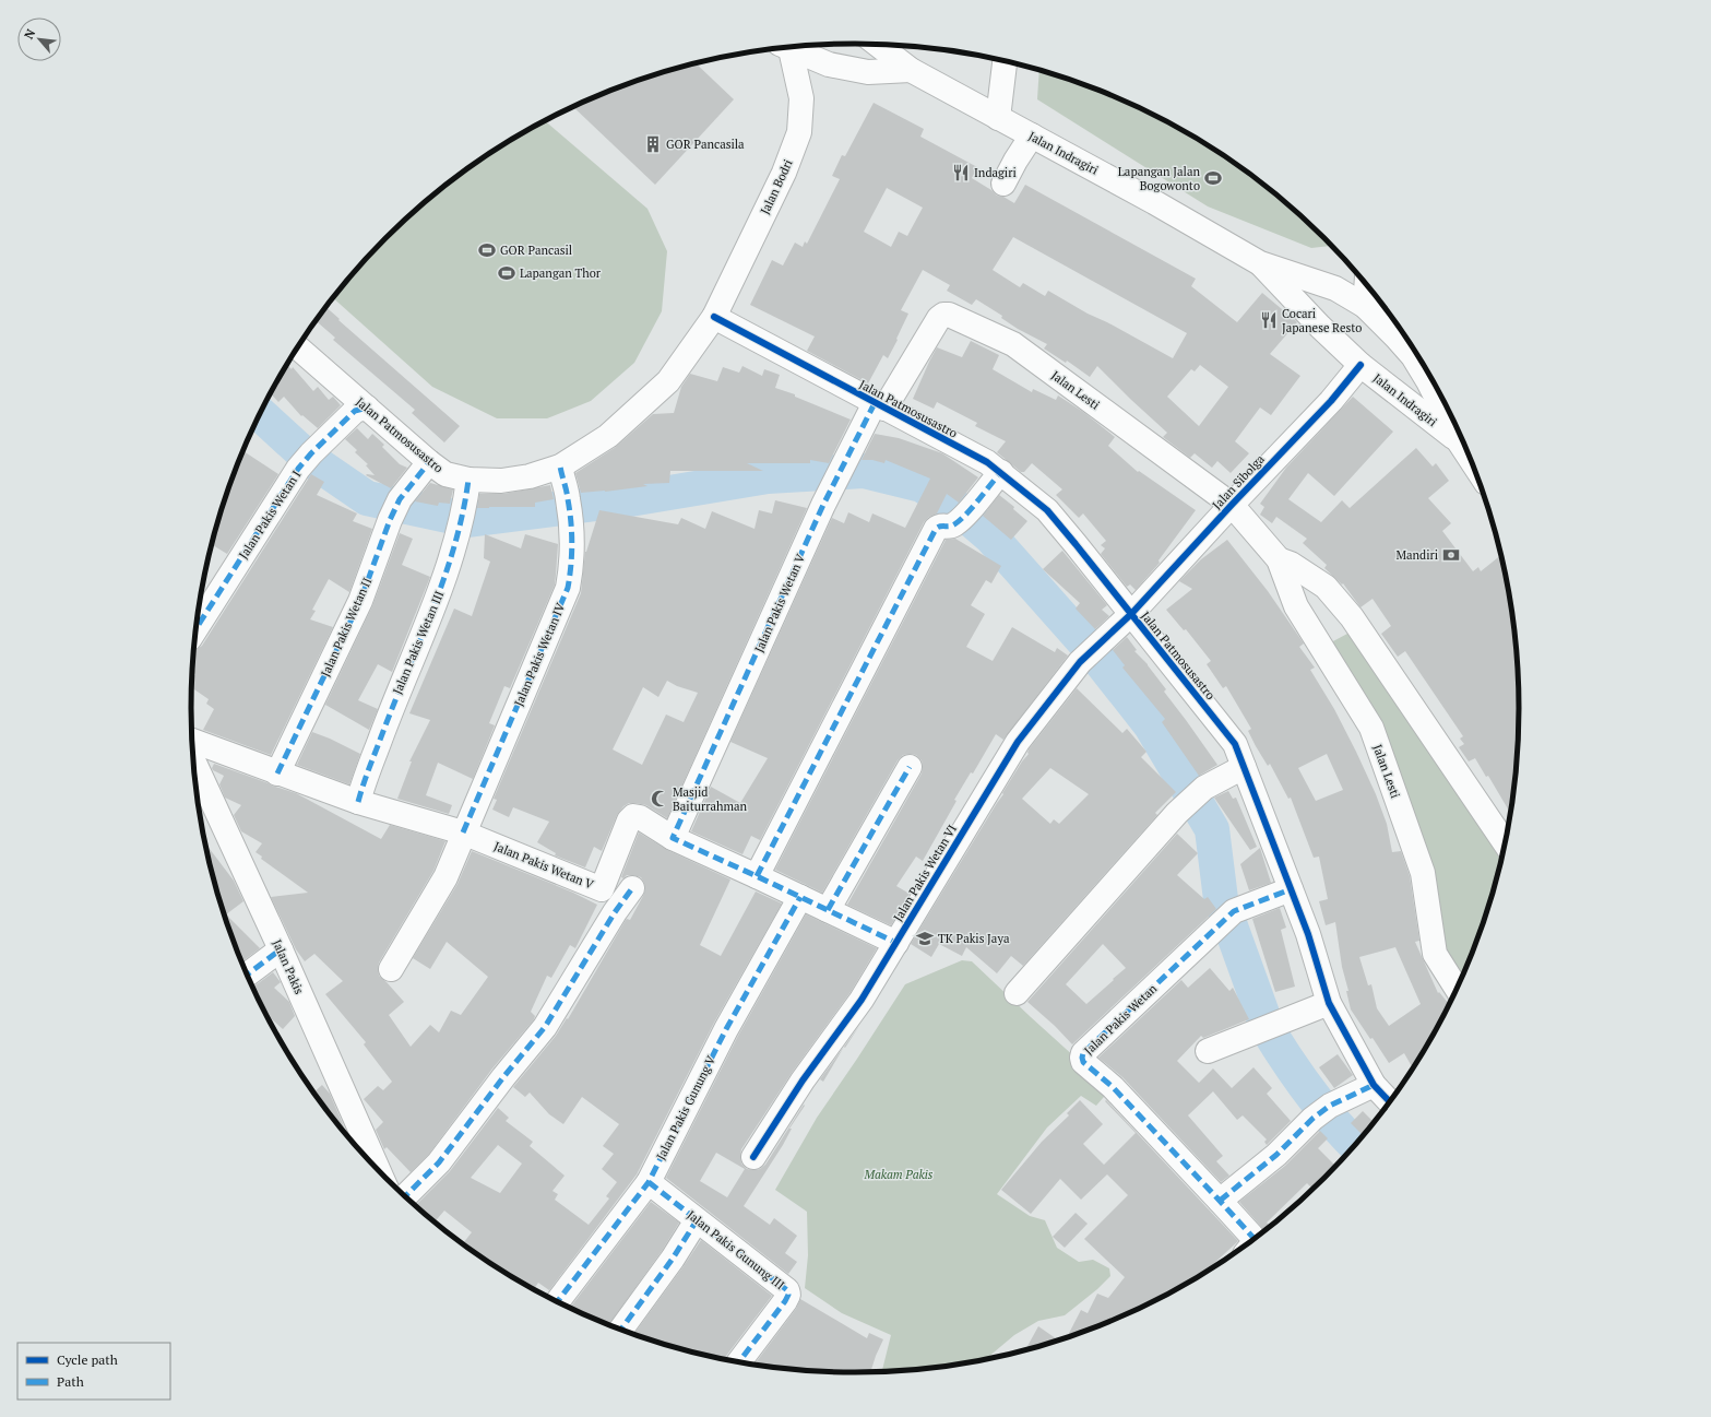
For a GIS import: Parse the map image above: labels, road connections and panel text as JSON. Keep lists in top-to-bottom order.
{
  "streets": {
    "street": [
      "Jalan Indragiri",
      "Jalan Bodri",
      "Jalan Lesti",
      "Jalan Patmosusastro",
      "Jalan Sibolga",
      "Jalan Pakis Wetan I",
      "Jalan Pakis Wetan V",
      "Jalan Pakis Wetan II",
      "Jalan Pakis Wetan III",
      "Jalan Pakis Wetan IV",
      "Jalan Pakis Wetan VI",
      "Jalan Pakis",
      "Jalan Pakis Wetan",
      "Jalan Pakis Gunung V",
      "Jalan Pakis Gunung III"
    ]
  },
  "crossings": [
    ["Jalan Indragiri", "Jalan Sibolga"],
    ["Jalan Bodri", "Jalan Patmosusastro"],
    ["Jalan Lesti", "Jalan Patmosusastro"],
    ["Jalan Lesti", "Jalan Sibolga"],
    ["Jalan Lesti", "Jalan Pakis Wetan V"],
    ["Jalan Patmosusastro", "Jalan Sibolga"],
    ["Jalan Patmosusastro", "Jalan Pakis Wetan I"],
    ["Jalan Patmosusastro", "Jalan Pakis Wetan V"],
    ["Jalan Patmosusastro", "Jalan Pakis Wetan II"],
    ["Jalan Patmosusastro", "Jalan Pakis Wetan III"],
    ["Jalan Patmosusastro", "Jalan Pakis Wetan IV"],
    ["Jalan Patmosusastro", "Jalan Pakis Wetan VI"],
    ["Jalan Patmosusastro", "Jalan Pakis Wetan"],
    ["Jalan Sibolga", "Jalan Pakis Wetan VI"],
    ["Jalan Pakis Wetan V", "Jalan Pakis Wetan II"],
    ["Jalan Pakis Wetan V", "Jalan Pakis Wetan III"],
    ["Jalan Pakis Wetan V", "Jalan Pakis Wetan IV"],
    ["Jalan Pakis Gunung V", "Jalan Pakis Gunung III"]
  ],
  "parks": ["Makam Pakis"],
  "places": {
    "building": ["GOR Pancasila"],
    "restaurant": ["Indagiri", "Cocari Japanese Resto"],
    "sports": ["Lapangan Jalan Bogowonto", "GOR Pancasil", "Lapangan Thor"],
    "bank": ["Mandiri"],
    "mosque": ["Masjid Baiturrahman"],
    "school or university": ["TK Pakis Jaya"]
  },
  "legend": ["Cycle path", "Path"],
  "north": "top left"
}
